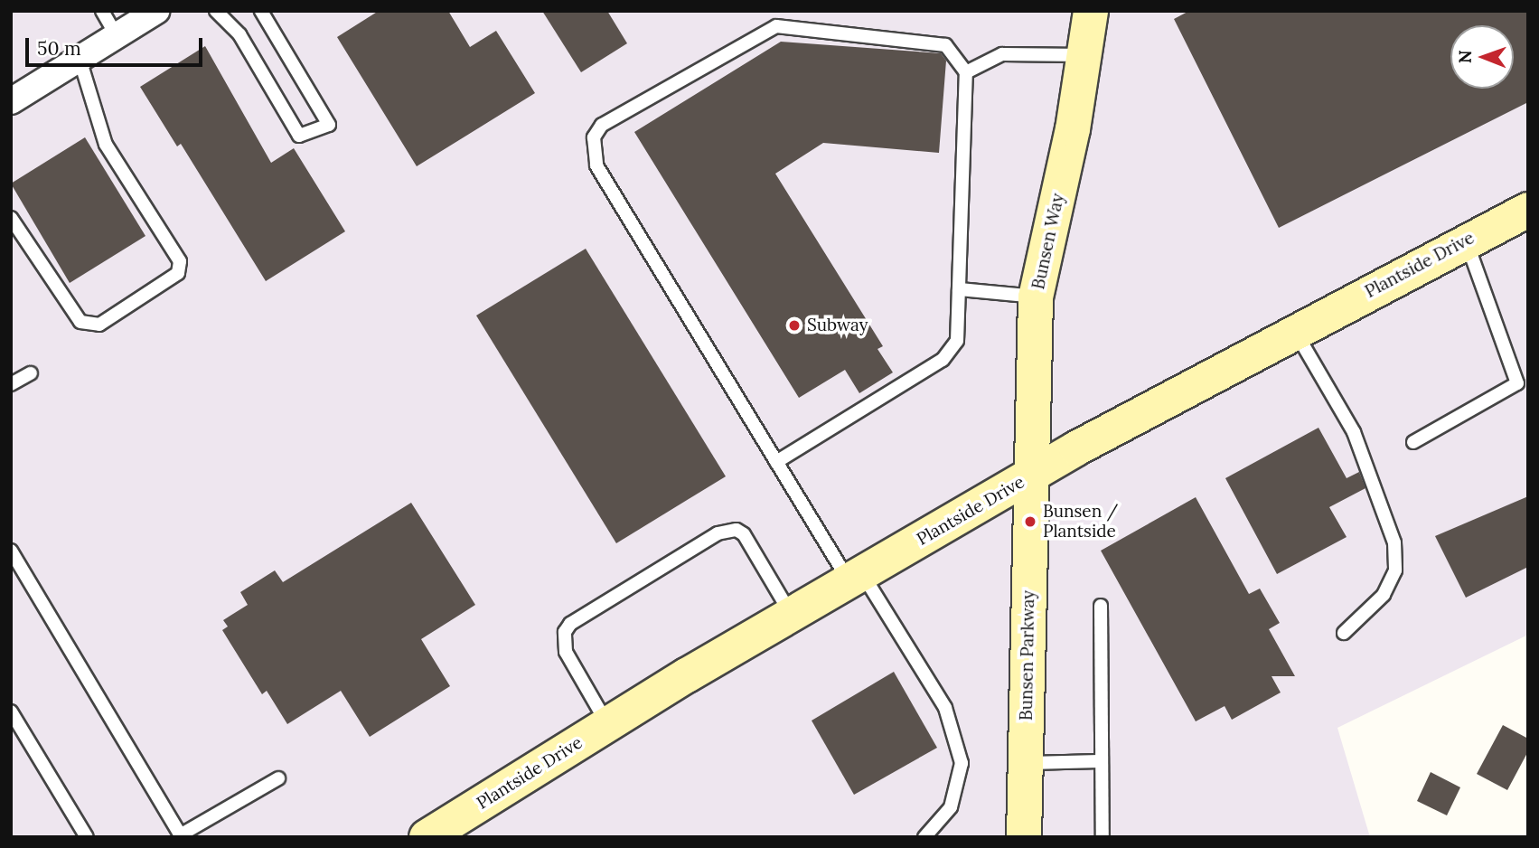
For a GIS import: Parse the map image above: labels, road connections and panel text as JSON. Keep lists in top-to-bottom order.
{
  "streets": {
    "street": ["Bunsen Way", "Plantside Drive", "Bunsen Parkway"]
  },
  "crossings": [
    ["Bunsen Way", "Plantside Drive"],
    ["Bunsen Way", "Bunsen Parkway"],
    ["Plantside Drive", "Bunsen Parkway"]
  ],
  "places": ["Subway", "Bunsen / Plantside"],
  "scale_bar": "50 m",
  "north": "left"
}
